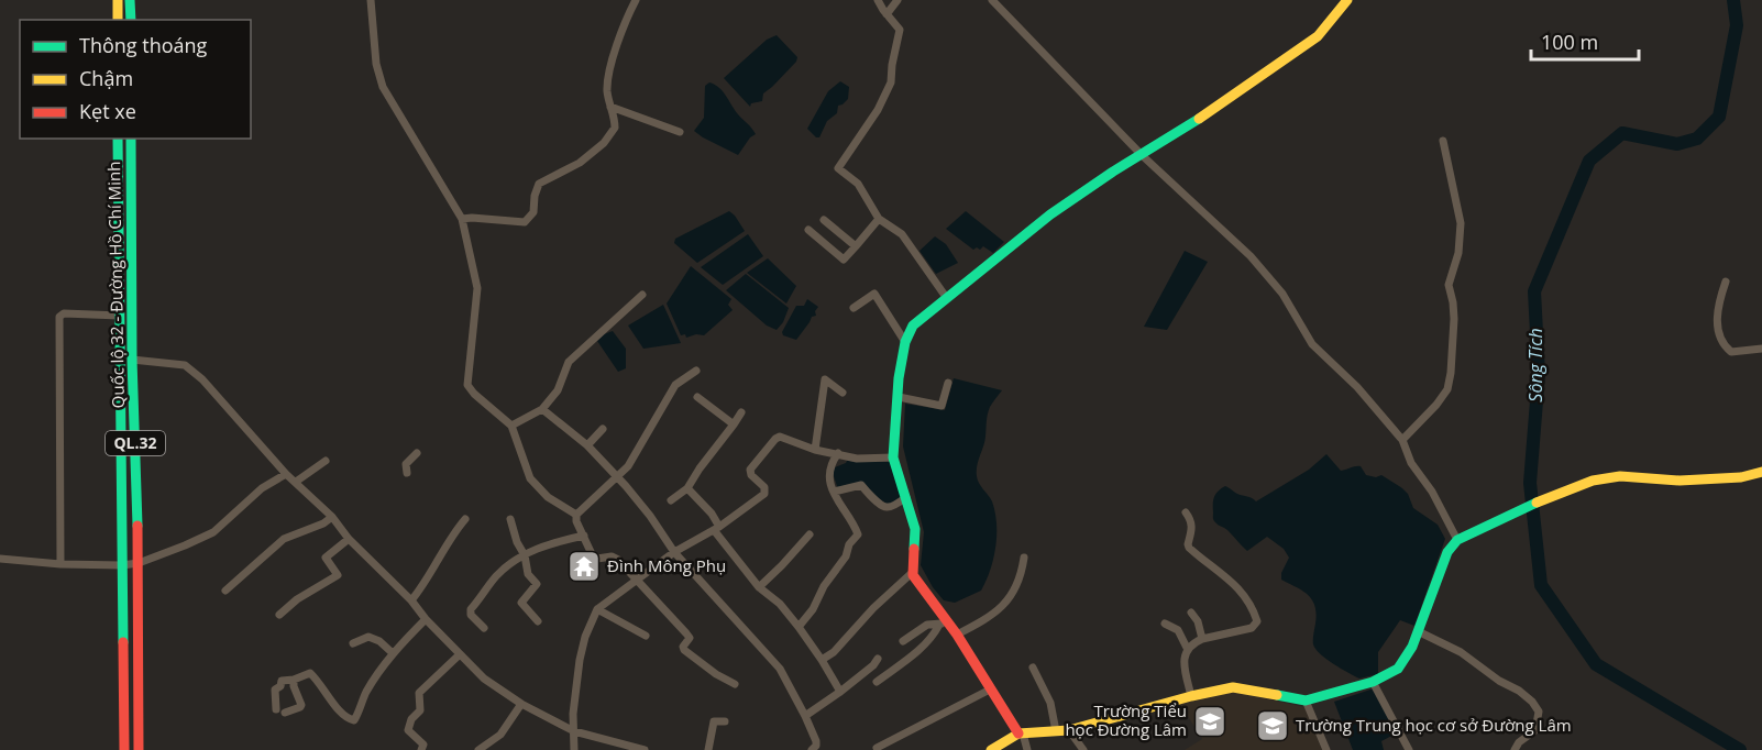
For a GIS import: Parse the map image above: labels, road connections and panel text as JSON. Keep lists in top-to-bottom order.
{
  "streets": {
    "main road": ["Quốc lộ 32 - Đường Hồ Chí Minh", "QL.32"]
  },
  "water": ["Sông Tích"],
  "places": {
    "temple": ["Đình Mông Phụ"],
    "school or university": ["Trường Tiểu học Đường Lâm", "Trường Trung học cơ sở Đường Lâm"]
  },
  "legend": ["Thông thoáng", "Chậm", "Kẹt xe"],
  "scale_bar": "100 m"
}
